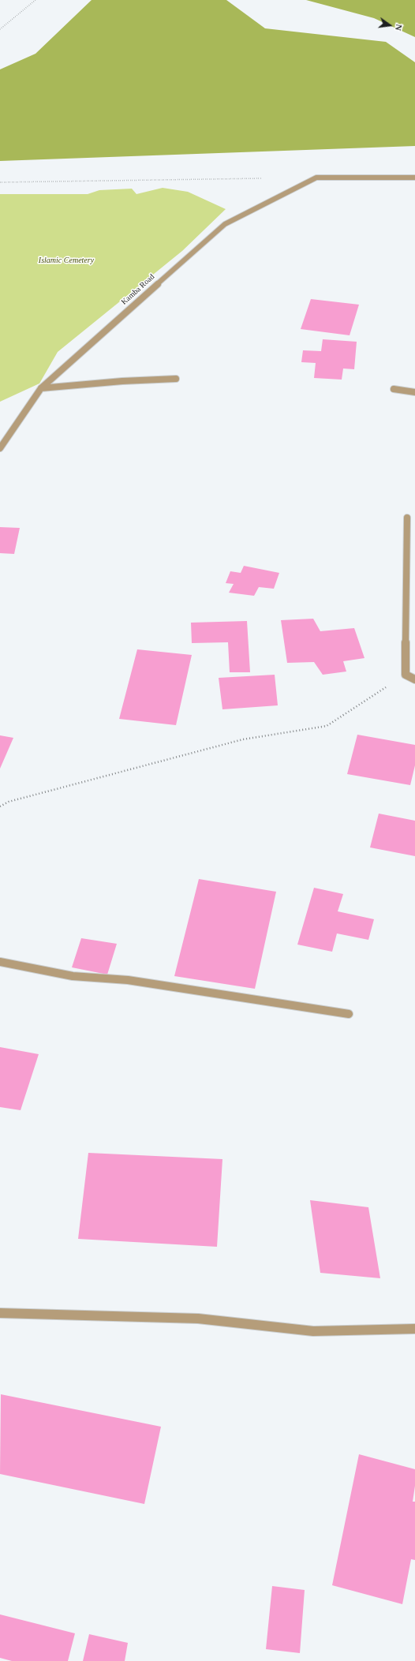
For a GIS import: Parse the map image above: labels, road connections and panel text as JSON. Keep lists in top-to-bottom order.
{
  "streets": {
    "street": ["Kamba Road"]
  },
  "parks": ["Islamic Cemetery"],
  "north": "right"
}
